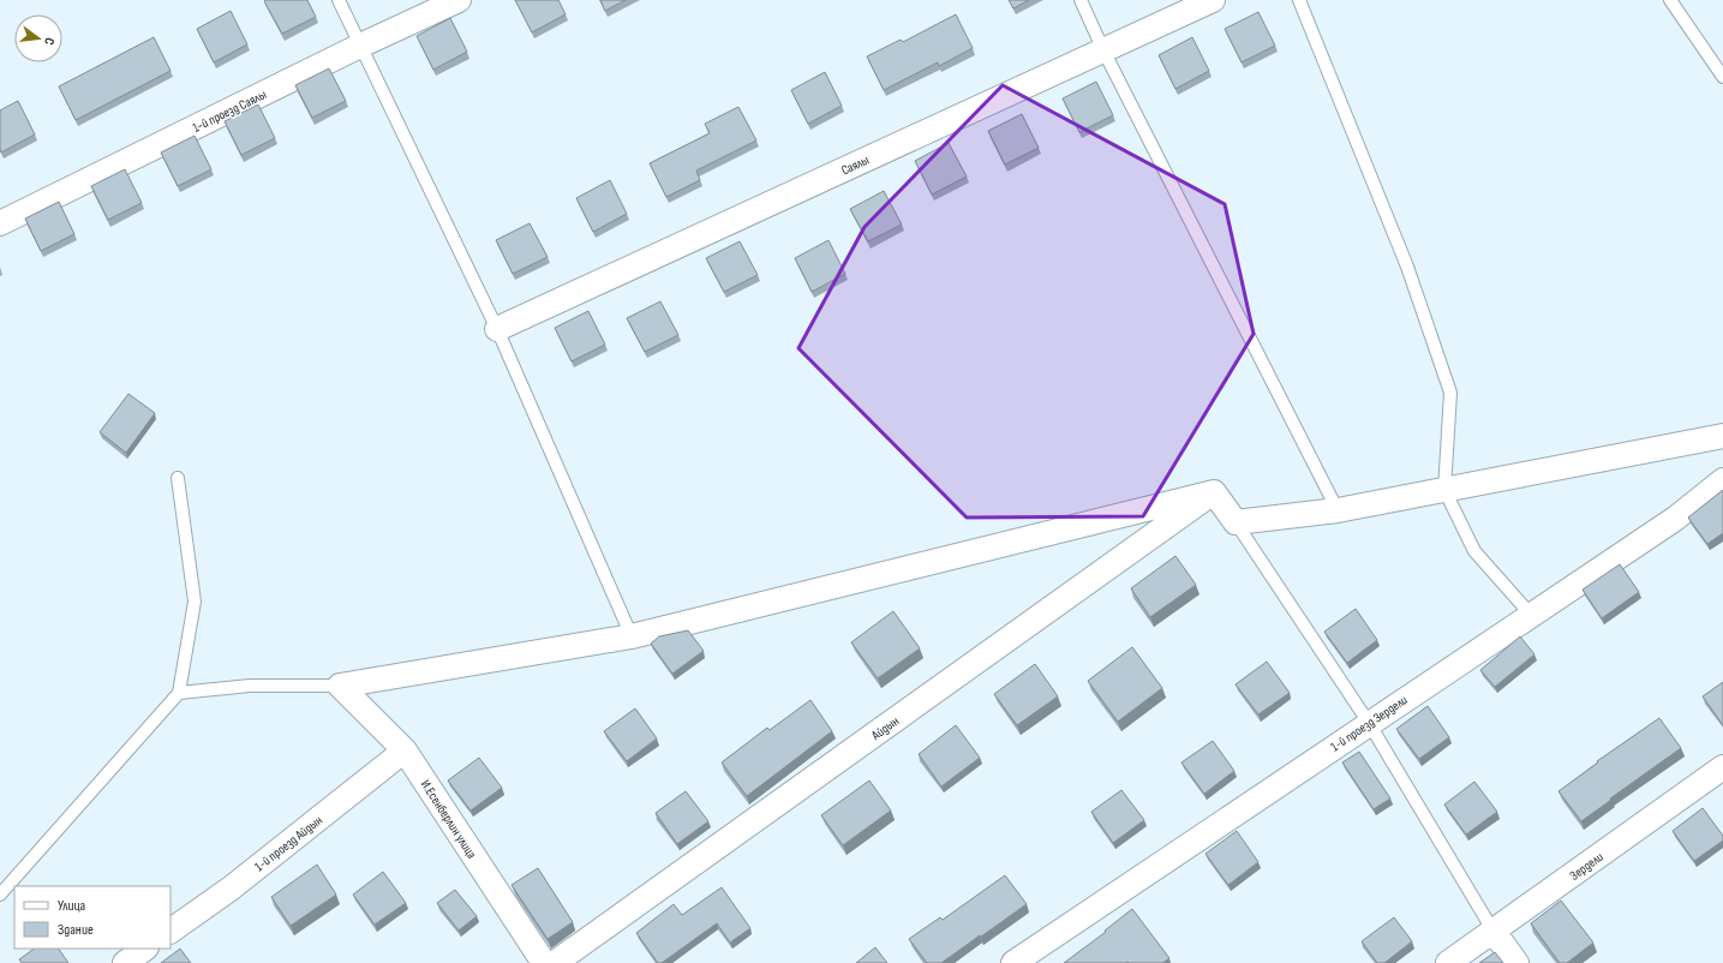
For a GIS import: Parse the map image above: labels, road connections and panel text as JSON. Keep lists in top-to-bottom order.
{
  "streets": {
    "street": [
      "1-й проезд Саялы",
      "Саялы",
      "1-й проезд Зердели",
      "Айдын",
      "И.Есенберлин улица",
      "1-й проезд Айдын",
      "Зердели"
    ]
  },
  "crossings": [
    ["И.Есенберлин улица", "1-й проезд Айдын"]
  ],
  "legend": ["Улица", "Здание"],
  "north": "right"
}
